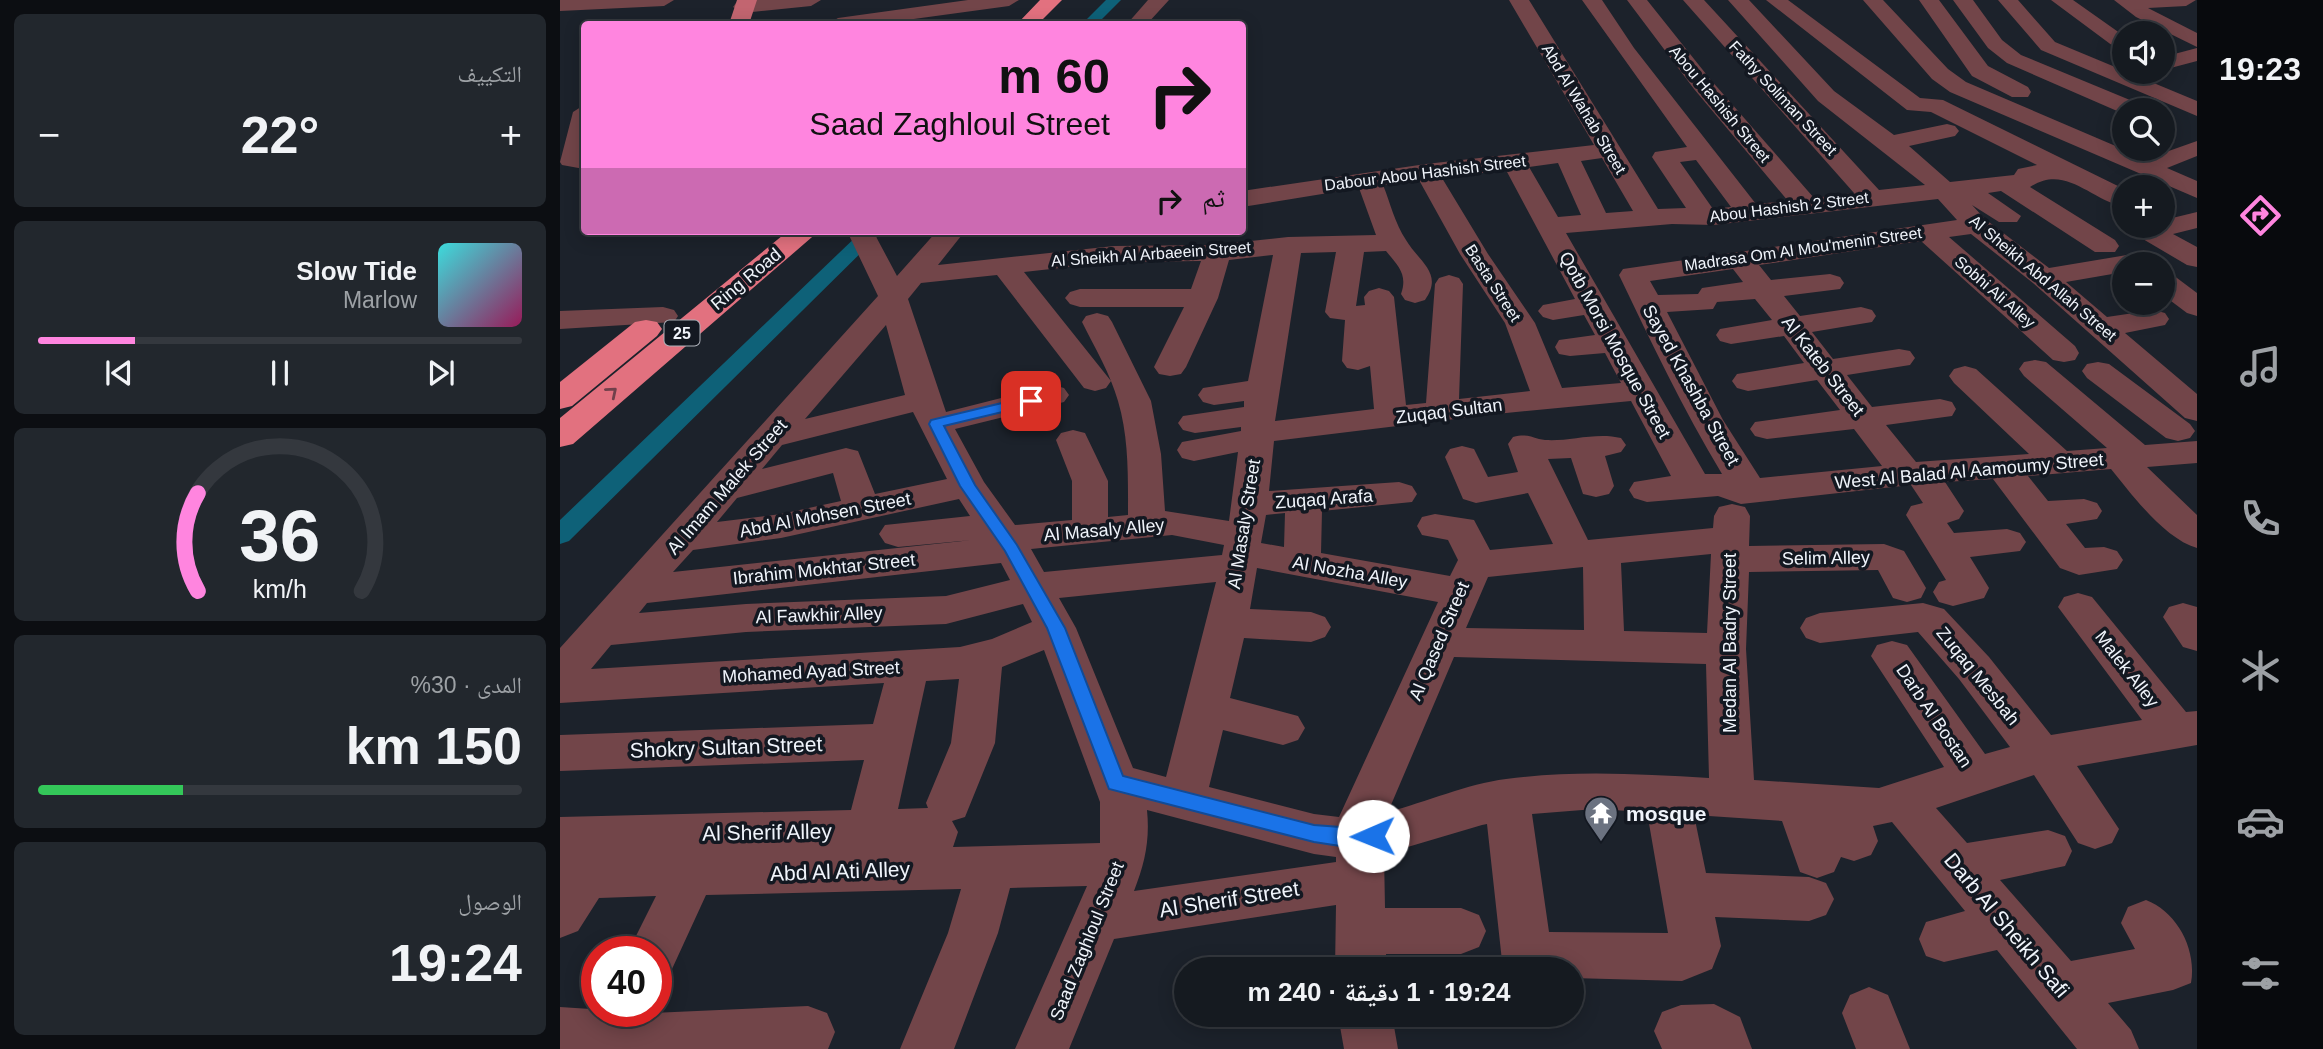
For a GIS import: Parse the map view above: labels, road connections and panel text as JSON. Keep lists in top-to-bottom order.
{
  "streets": {
    "highway": ["Ring Road", "25"],
    "street": [
      "Fathy Soliman Street",
      "Abou Hashish Street",
      "Abd Al Wahab Street",
      "Dabour Abou Hashish Street",
      "Abou Hashish 2 Street",
      "Madrasa Om Al Mou'menin Street",
      "Al Sheikh Al Arbaeein Street",
      "Al Sheikh Abd Allah Street",
      "Basta Street",
      "Sobhi Ali Alley",
      "Qotb Morsi Mosque Street",
      "Al Kateb Street",
      "Sayed Khashba Street",
      "Zuqaq Sultan",
      "West Al Balad Al Aamoumy Street",
      "Al Imam Malek Street",
      "Zuqaq Arafa",
      "Abd Al Mohsen Street",
      "Al Masaly Street",
      "Al Masaly Alley",
      "Selim Alley",
      "Ibrahim Mokhtar Street",
      "Al Nozha Alley",
      "Al Fawkhir Alley",
      "Al Qased Street",
      "Medan Al Badry Street",
      "Malek Alley",
      "Mohamed Ayad Street",
      "Zuqaq Mesbah",
      "Darb Al Bostan",
      "Shokry Sultan Street",
      "Al Sherif Alley",
      "Abd Al Ati Alley",
      "Al Sherif Street",
      "Darb Al Sheikh Safi",
      "Saad Zaghloul Street"
    ]
  },
  "crossings": [
    ["Fathy Soliman Street", "Abou Hashish 2 Street"],
    ["Abou Hashish Street", "Abou Hashish 2 Street"],
    ["Abd Al Wahab Street", "Dabour Abou Hashish Street"],
    ["Abd Al Wahab Street", "Abou Hashish 2 Street"],
    ["Dabour Abou Hashish Street", "Basta Street"],
    ["Dabour Abou Hashish Street", "Qotb Morsi Mosque Street"],
    ["Dabour Abou Hashish Street", "Al Masaly Street"],
    ["Abou Hashish 2 Street", "Al Sheikh Abd Allah Street"],
    ["Abou Hashish 2 Street", "Qotb Morsi Mosque Street"],
    ["Madrasa Om Al Mou'menin Street", "Al Sheikh Abd Allah Street"],
    ["Madrasa Om Al Mou'menin Street", "Sobhi Ali Alley"],
    ["Madrasa Om Al Mou'menin Street", "Al Kateb Street"],
    ["Madrasa Om Al Mou'menin Street", "Sayed Khashba Street"],
    ["Al Sheikh Al Arbaeein Street", "Al Imam Malek Street"],
    ["Al Sheikh Al Arbaeein Street", "Al Masaly Street"],
    ["Al Sheikh Al Arbaeein Street", "Saad Zaghloul Street"],
    ["Al Sheikh Abd Allah Street", "West Al Balad Al Aamoumy Street"],
    ["Basta Street", "Zuqaq Sultan"],
    ["Basta Street", "Al Qased Street"],
    ["Qotb Morsi Mosque Street", "Zuqaq Sultan"],
    ["Al Kateb Street", "West Al Balad Al Aamoumy Street"],
    ["Sayed Khashba Street", "West Al Balad Al Aamoumy Street"],
    ["Sayed Khashba Street", "Medan Al Badry Street"],
    ["Zuqaq Sultan", "Al Masaly Street"],
    ["West Al Balad Al Aamoumy Street", "Medan Al Badry Street"],
    ["Al Imam Malek Street", "Abd Al Mohsen Street"],
    ["Al Imam Malek Street", "Ibrahim Mokhtar Street"],
    ["Al Imam Malek Street", "Al Fawkhir Alley"],
    ["Al Imam Malek Street", "Saad Zaghloul Street"],
    ["Zuqaq Arafa", "Al Masaly Street"],
    ["Zuqaq Arafa", "Al Masaly Alley"],
    ["Zuqaq Arafa", "Al Nozha Alley"],
    ["Zuqaq Arafa", "Al Fawkhir Alley"],
    ["Abd Al Mohsen Street", "Saad Zaghloul Street"],
    ["Al Masaly Street", "Al Masaly Alley"],
    ["Al Masaly Street", "Al Nozha Alley"],
    ["Al Masaly Street", "Al Fawkhir Alley"],
    ["Al Masaly Alley", "Ibrahim Mokhtar Street"],
    ["Al Masaly Alley", "Al Nozha Alley"],
    ["Al Masaly Alley", "Al Fawkhir Alley"],
    ["Al Masaly Alley", "Saad Zaghloul Street"],
    ["Selim Alley", "Al Qased Street"],
    ["Selim Alley", "Medan Al Badry Street"],
    ["Ibrahim Mokhtar Street", "Saad Zaghloul Street"],
    ["Al Nozha Alley", "Al Fawkhir Alley"],
    ["Al Nozha Alley", "Al Qased Street"],
    ["Al Fawkhir Alley", "Saad Zaghloul Street"],
    ["Al Qased Street", "Medan Al Badry Street"],
    ["Al Qased Street", "Al Sherif Street"],
    ["Medan Al Badry Street", "Al Sherif Street"],
    ["Mohamed Ayad Street", "Saad Zaghloul Street"],
    ["Al Sherif Alley", "Abd Al Ati Alley"],
    ["Abd Al Ati Alley", "Saad Zaghloul Street"],
    ["Al Sherif Street", "Saad Zaghloul Street"]
  ],
  "places": {
    "temple": ["mosque"]
  },
  "page": {
    "tabs": "19:23",
    "tile": [
      "التكييف",
      ["المدى · 30%", "150 km"],
      ["الوصول", "19:24"]
    ],
    "map_buttons": ["+", "−"],
    "turn": ["60 m", "Saad Zaghloul Street"],
    "heat": ["−", "22°", "+"],
    "then": "ثم",
    "song": ["Slow Tide", "Marlow"],
    "limit": "40",
    "trip": "19:24 · 1 دقيقة · 240 m",
    "gauge": ["36", "km/h"]
  }
}
